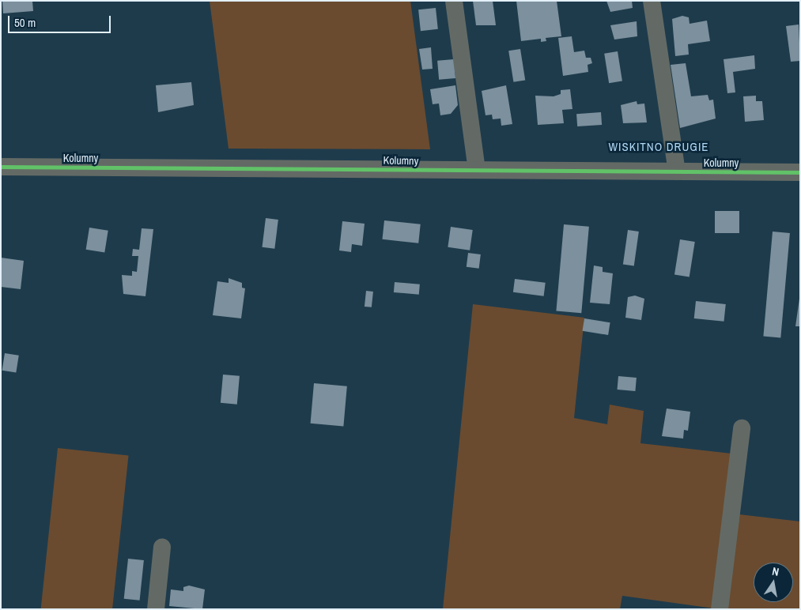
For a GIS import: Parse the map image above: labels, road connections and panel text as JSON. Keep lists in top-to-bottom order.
{
  "streets": {
    "street": ["Kolumny"]
  },
  "districts": ["WISKITNO DRUGIE"],
  "scale_bar": "50 m",
  "north": "top"
}
